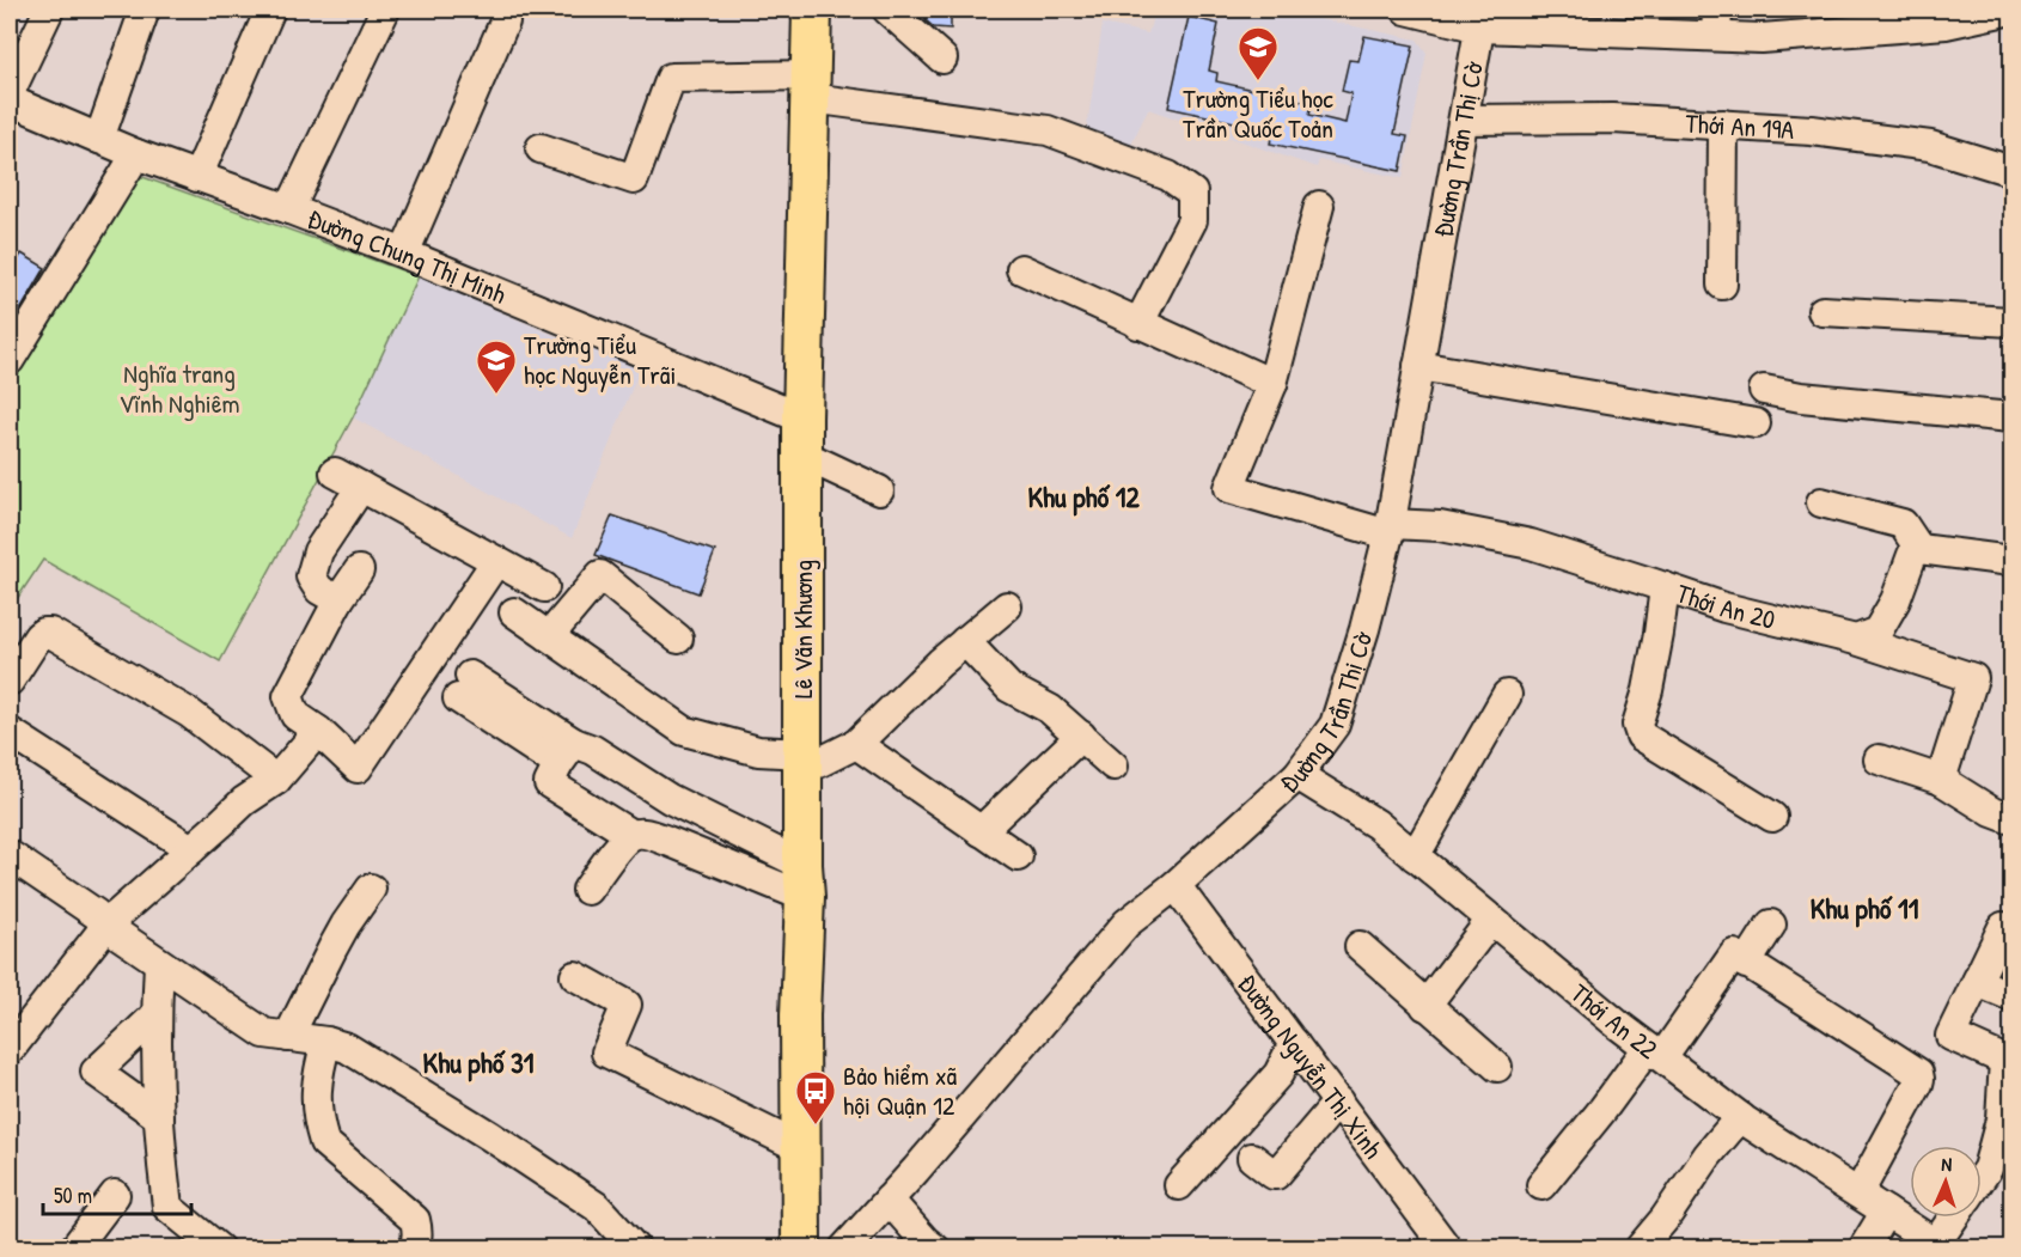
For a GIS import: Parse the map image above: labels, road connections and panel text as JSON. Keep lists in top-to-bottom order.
{
  "streets": {
    "main road": ["Lê Văn Khương"],
    "street": [
      "Thới An 19A",
      "Đường Trần Thị Cờ",
      "Đường Chung Thị Minh",
      "Thới An 20",
      "Thới An 22",
      "Đường Nguyễn Thị Xinh"
    ]
  },
  "crossings": [
    ["Thới An 19A", "Đường Trần Thị Cờ"],
    ["Đường Trần Thị Cờ", "Thới An 20"],
    ["Đường Trần Thị Cờ", "Thới An 22"],
    ["Đường Trần Thị Cờ", "Đường Nguyễn Thị Xinh"],
    ["Đường Chung Thị Minh", "Lê Văn Khương"]
  ],
  "districts": ["Khu phố 12", "Khu phố 11", "Khu phố 31"],
  "parks": ["Nghĩa trang Vĩnh Nghiêm"],
  "places": {
    "school or university": ["Trường Tiểu học Trần Quốc Toản", "Trường Tiểu học Nguyễn Trãi"],
    "bus stop": ["Bảo hiểm xã hội Quận 12"]
  },
  "scale_bar": "50 m",
  "north": "top"
}
